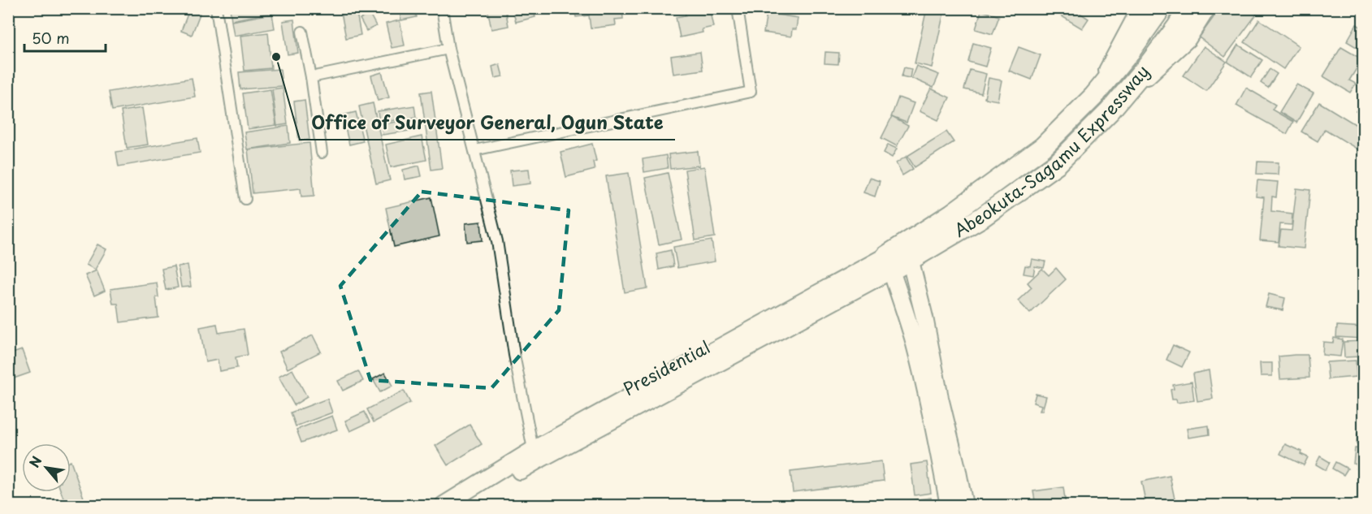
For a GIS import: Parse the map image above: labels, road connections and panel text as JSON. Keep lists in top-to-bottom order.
{
  "streets": {
    "highway": ["Abeokuta-Sagamu Expressway"]
  },
  "places": ["Office of Surveyor General, Ogun State"],
  "scale_bar": "50 m",
  "north": "top left"
}
